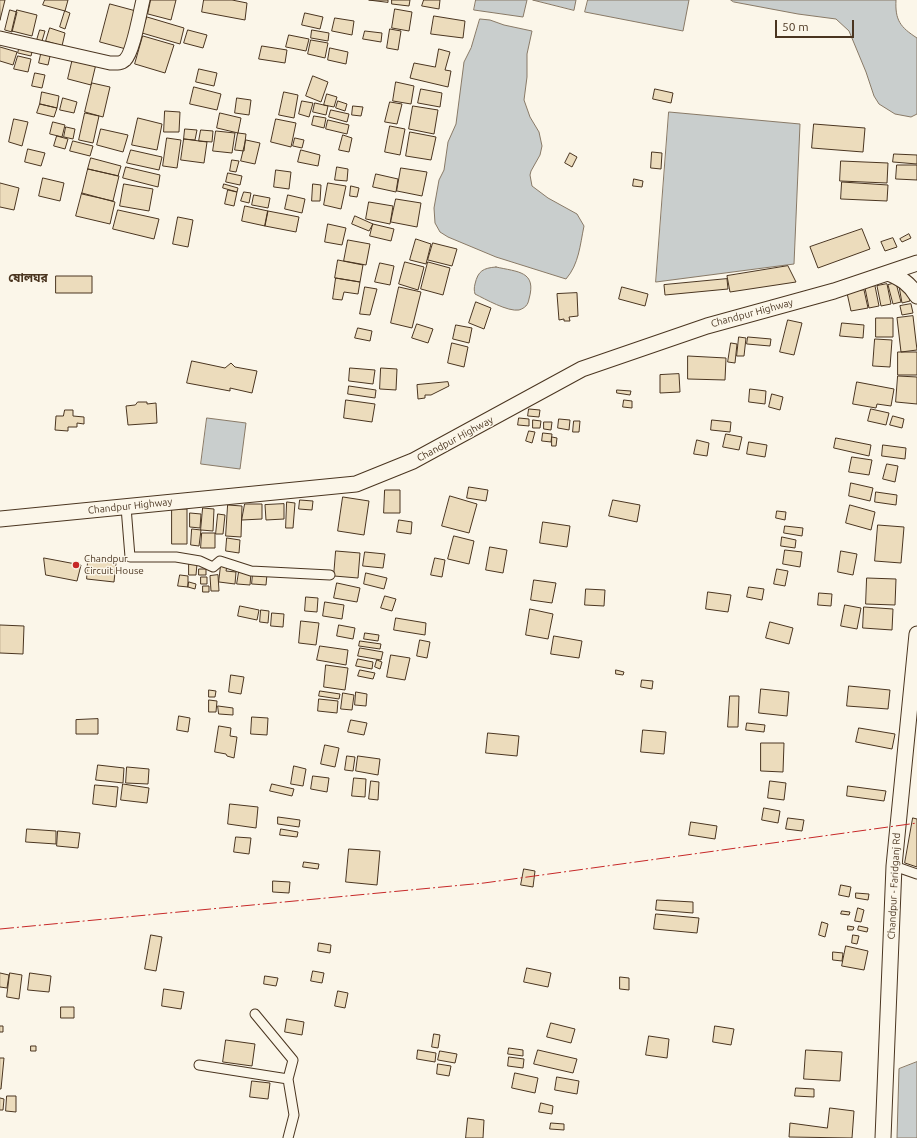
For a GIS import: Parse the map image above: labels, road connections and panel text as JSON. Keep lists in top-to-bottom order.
{
  "streets": {
    "main road": ["Chandpur Highway", "Chandpur - Faridganj Rd"]
  },
  "districts": ["ষোলঘর"],
  "places": ["Chandpur Circuit House"],
  "scale_bar": "50 m"
}
